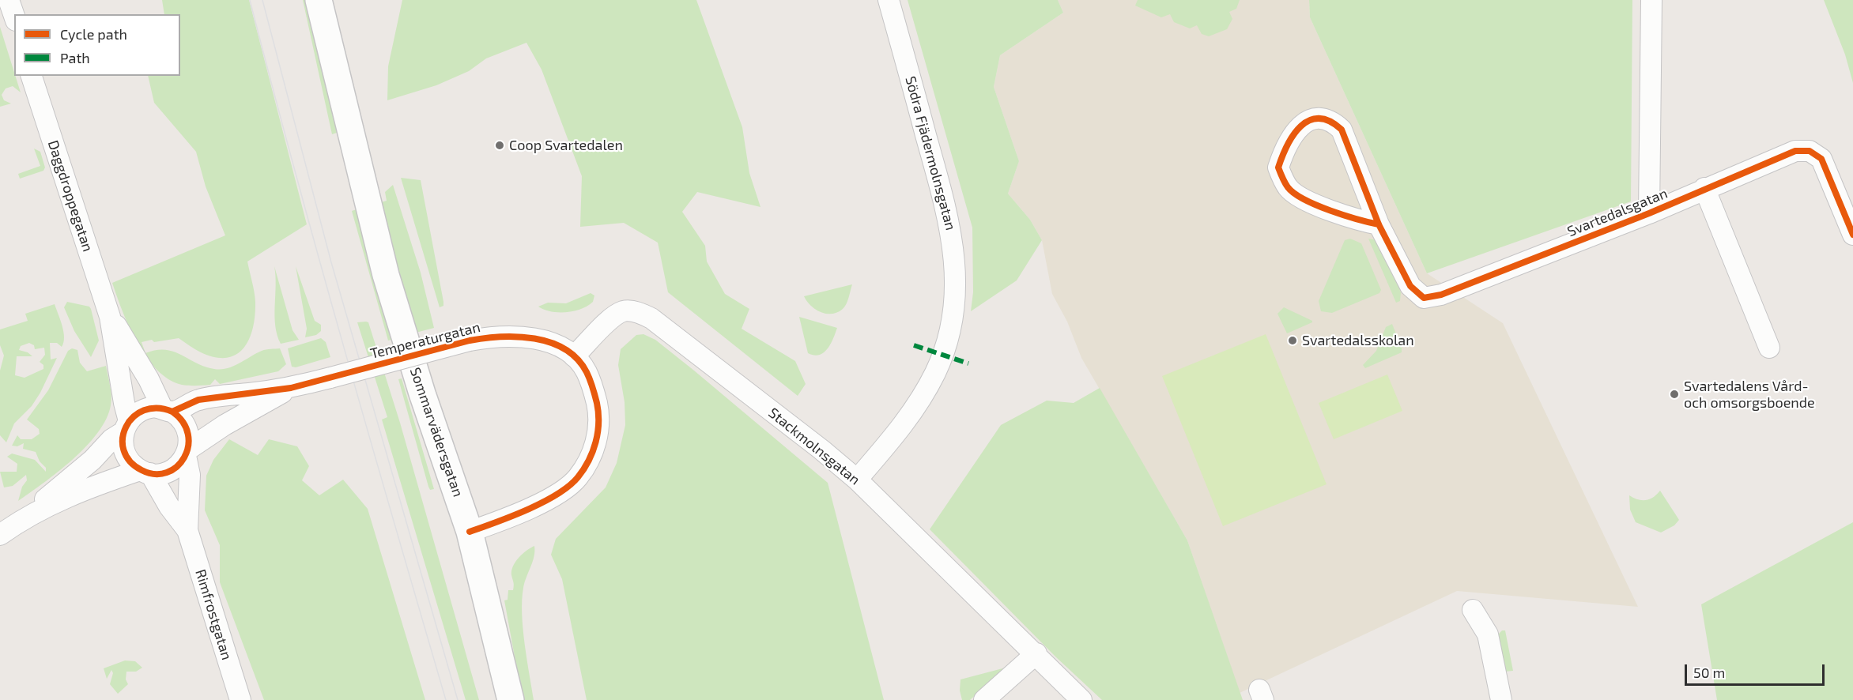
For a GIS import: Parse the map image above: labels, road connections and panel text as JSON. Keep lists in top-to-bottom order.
{
  "streets": {
    "street": [
      "Södra Fjädermolnsgatan",
      "Daggdroppegatan",
      "Svartedalsgatan",
      "Temperaturgatan",
      "Sommarvädersgatan",
      "Stackmolnsgatan",
      "Rimfrostgatan"
    ]
  },
  "crossings": [
    ["Södra Fjädermolnsgatan", "Stackmolnsgatan"],
    ["Daggdroppegatan", "Temperaturgatan"],
    ["Daggdroppegatan", "Rimfrostgatan"],
    ["Temperaturgatan", "Sommarvädersgatan"],
    ["Temperaturgatan", "Stackmolnsgatan"],
    ["Temperaturgatan", "Rimfrostgatan"]
  ],
  "places": ["Coop Svartedalen", "Svartedalsskolan", "Svartedalens Vård- och omsorgsboende"],
  "legend": ["Cycle path", "Path"],
  "scale_bar": "50 m"
}
